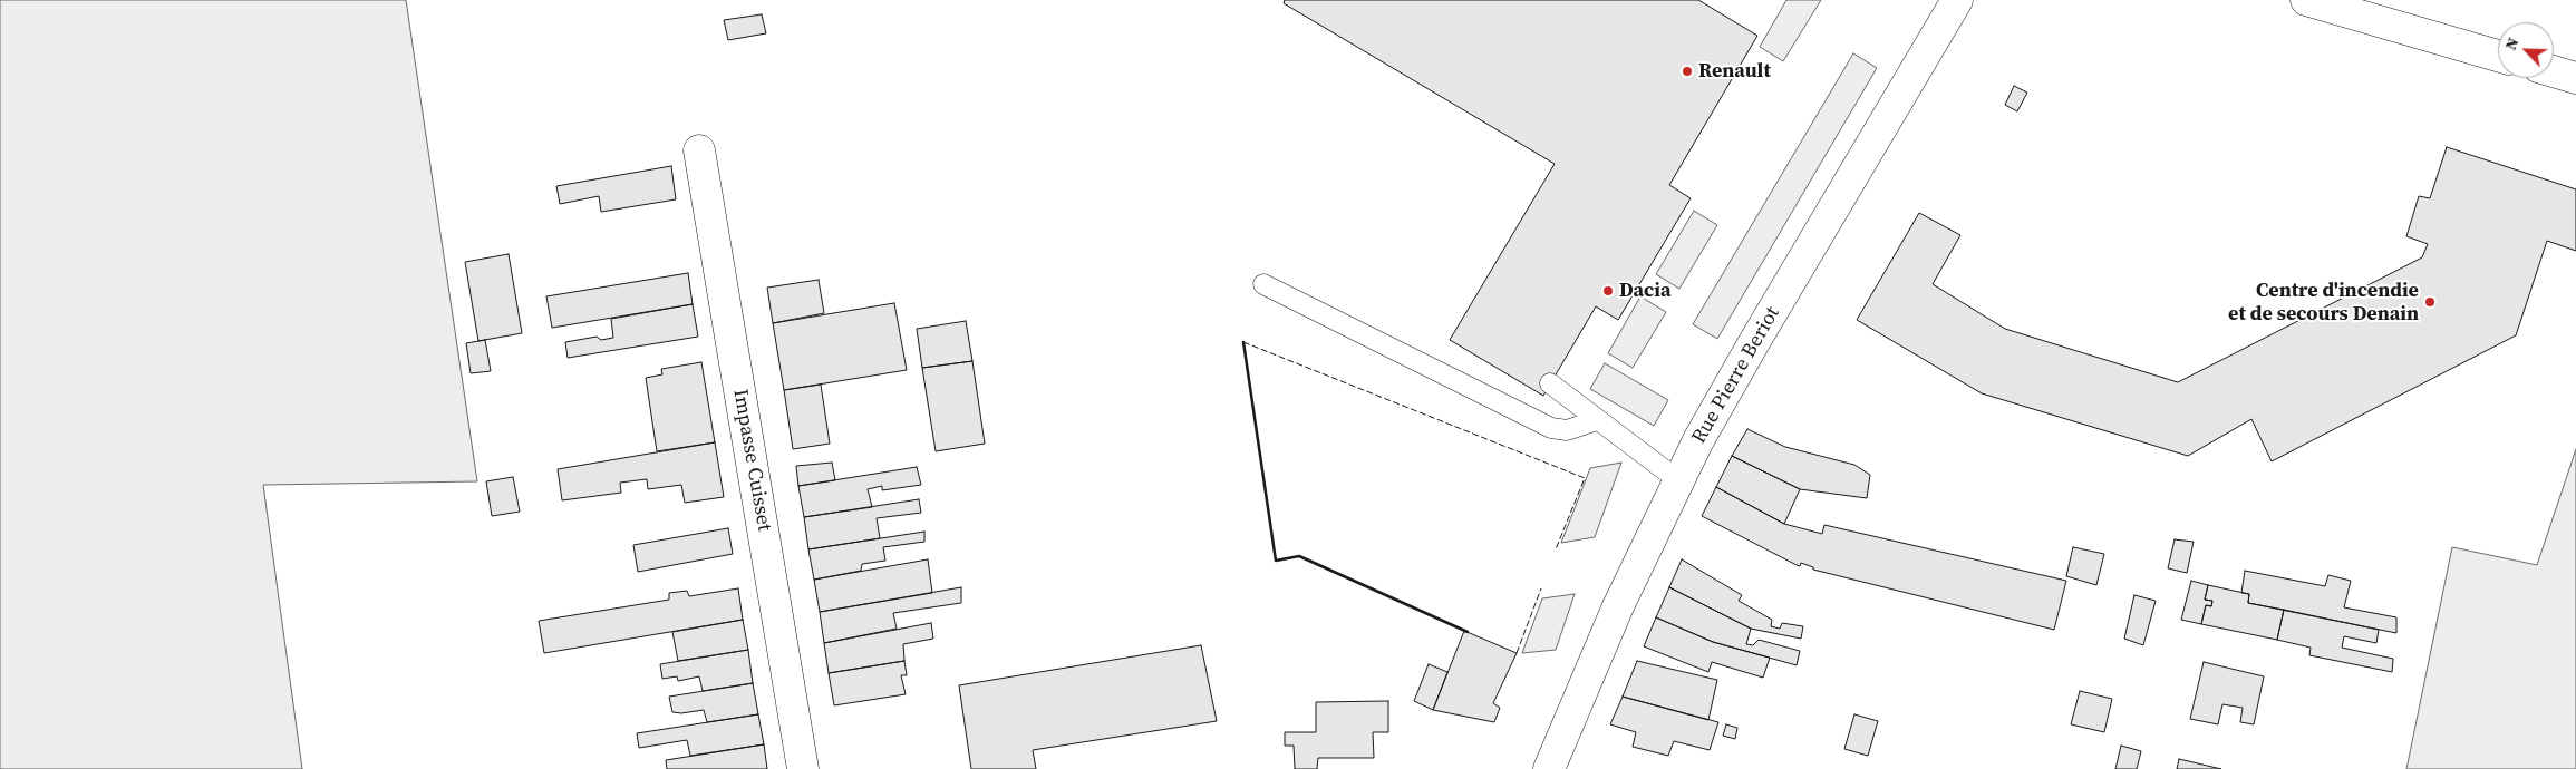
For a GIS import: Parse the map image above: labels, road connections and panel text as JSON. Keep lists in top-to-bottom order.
{
  "streets": {
    "street": ["Rue Pierre Beriot", "Impasse Cuisset"]
  },
  "places": ["Renault", "Dacia", "Centre d'incendie et de secours Denain"],
  "north": "top left"
}
